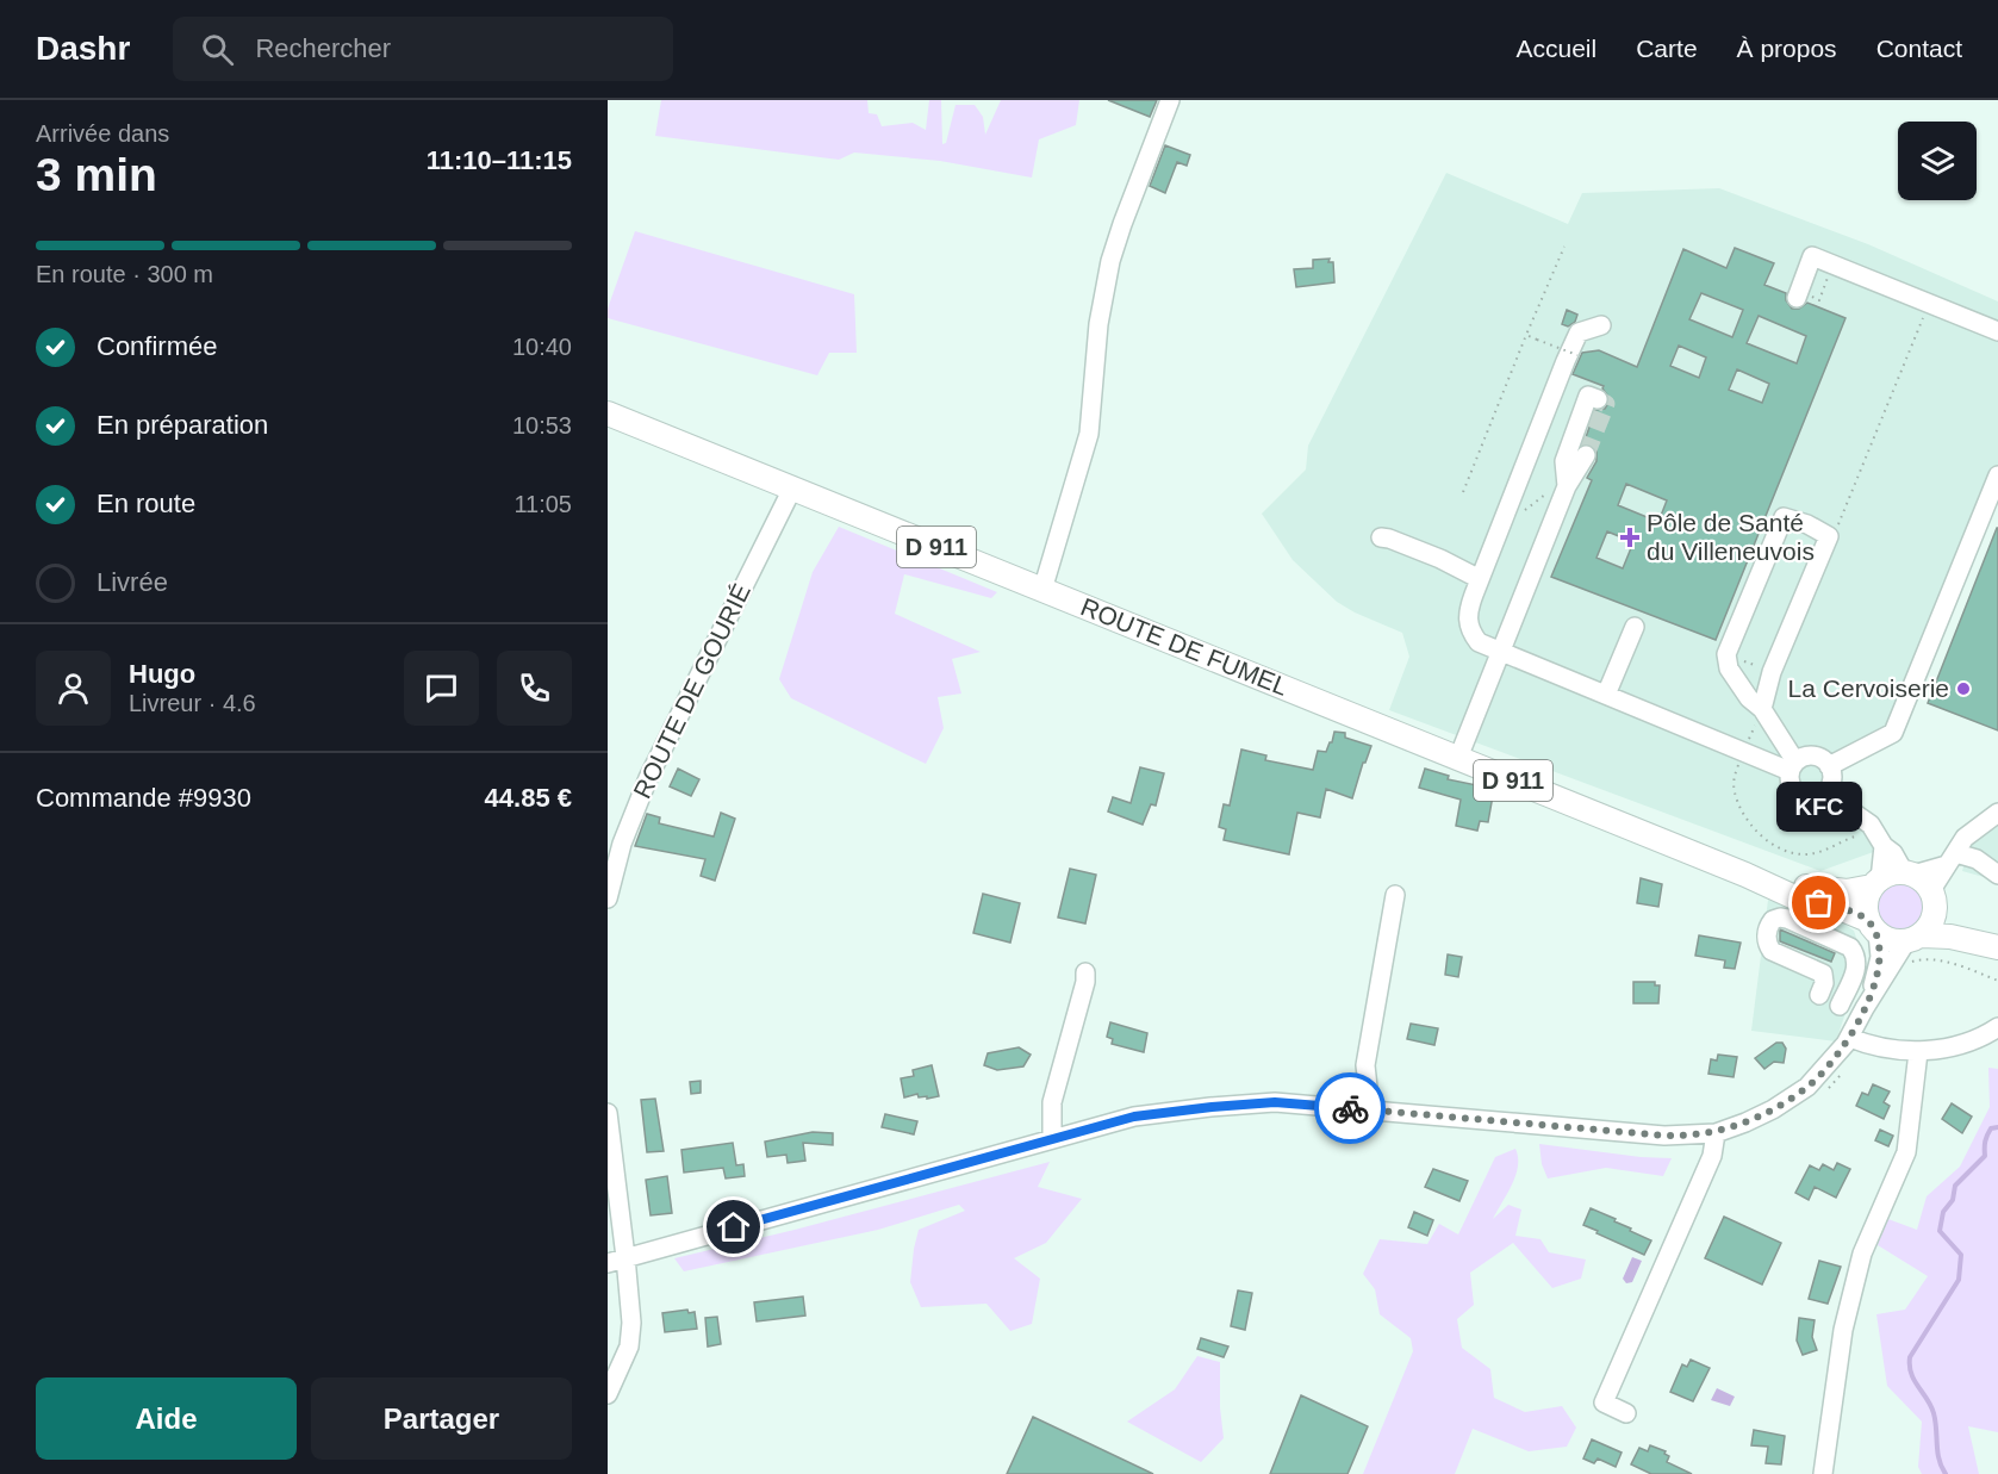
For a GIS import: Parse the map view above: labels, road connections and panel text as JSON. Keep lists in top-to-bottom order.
{
  "streets": {
    "main road": ["D 911", "ROUTE DE FUMEL"],
    "street": ["ROUTE DE GOURIÉ"]
  },
  "crossings": [
    ["ROUTE DE FUMEL", "ROUTE DE GOURIÉ"]
  ],
  "places": {
    "health": ["Pôle de Santé du Villeneuvois"],
    "other": ["La Cervoiserie", "KFC"]
  },
  "page": {
    "header": "Dashr",
    "search": "Rechercher",
    "nav": [
      "Accueil",
      "Carte",
      "À propos",
      "Contact"
    ],
    "heading": ["3 min", "Arrivée dans", "11:10–11:15"],
    "panel": [
      "Hugo",
      "Livreur · 4.6",
      "Commande #9930",
      "44.85 €"
    ],
    "bar": "En route · 300 m",
    "list": [
      ["Confirmée", "10:40"],
      ["En préparation", "10:53"],
      ["En route", "11:05"],
      "Livrée"
    ],
    "bubble": "KFC",
    "buttons": ["Aide", "Partager"]
  }
}
